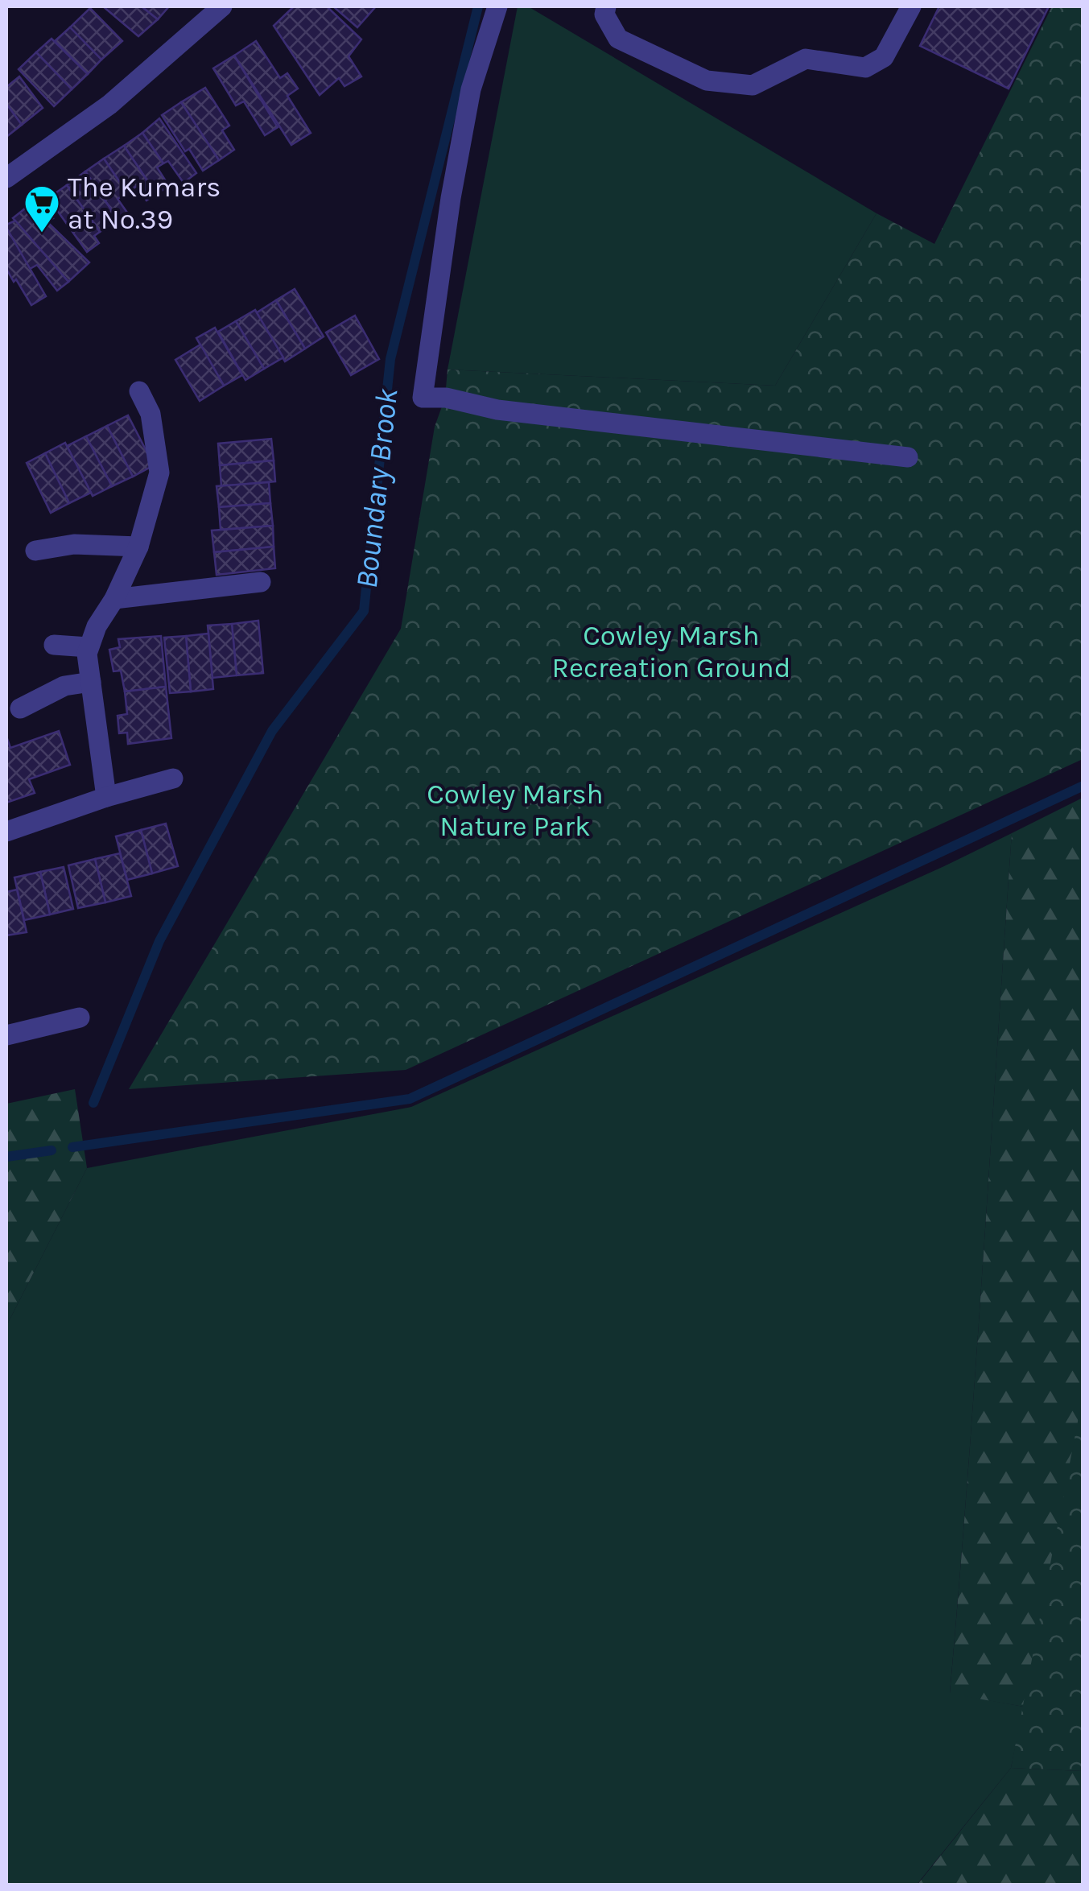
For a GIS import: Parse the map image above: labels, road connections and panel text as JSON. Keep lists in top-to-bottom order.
{
  "water": ["Boundary Brook"],
  "parks": ["Cowley Marsh Recreation Ground", "Cowley Marsh Nature Park"],
  "places": {
    "supermarket": ["The Kumars at No.39"]
  }
}
